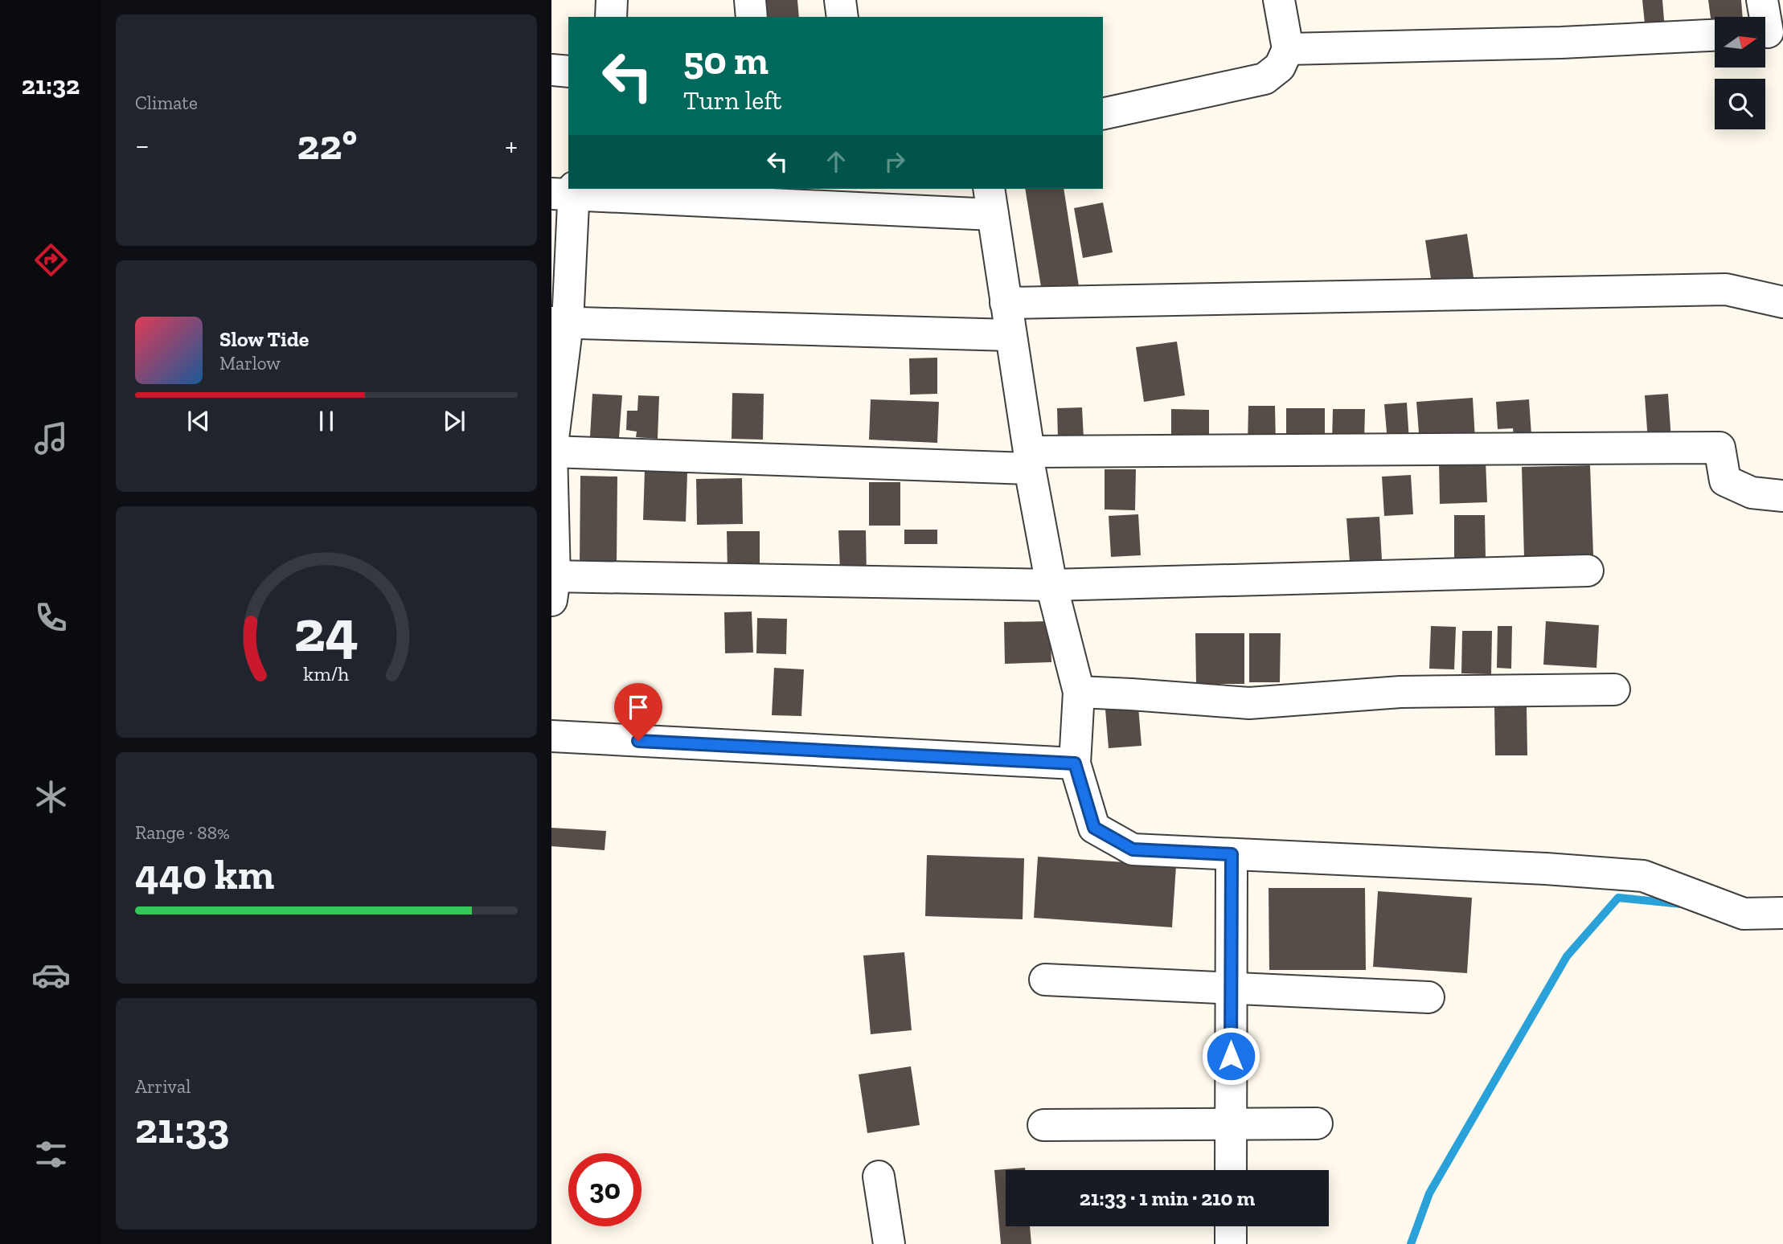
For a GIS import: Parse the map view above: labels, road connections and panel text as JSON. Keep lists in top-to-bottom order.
{
  "north": "right",
  "page": {
    "tabs": "21:32",
    "tile": [
      "Climate",
      ["Range · 88%", "440 km"],
      ["Arrival", "21:33"]
    ],
    "turn": ["50 m", "Turn left"],
    "heat": ["−", "22°", "+"],
    "song": ["Slow Tide", "Marlow"],
    "limit": "30",
    "trip": "21:33 · 1 min · 210 m",
    "gauge": ["24", "km/h"]
  }
}
